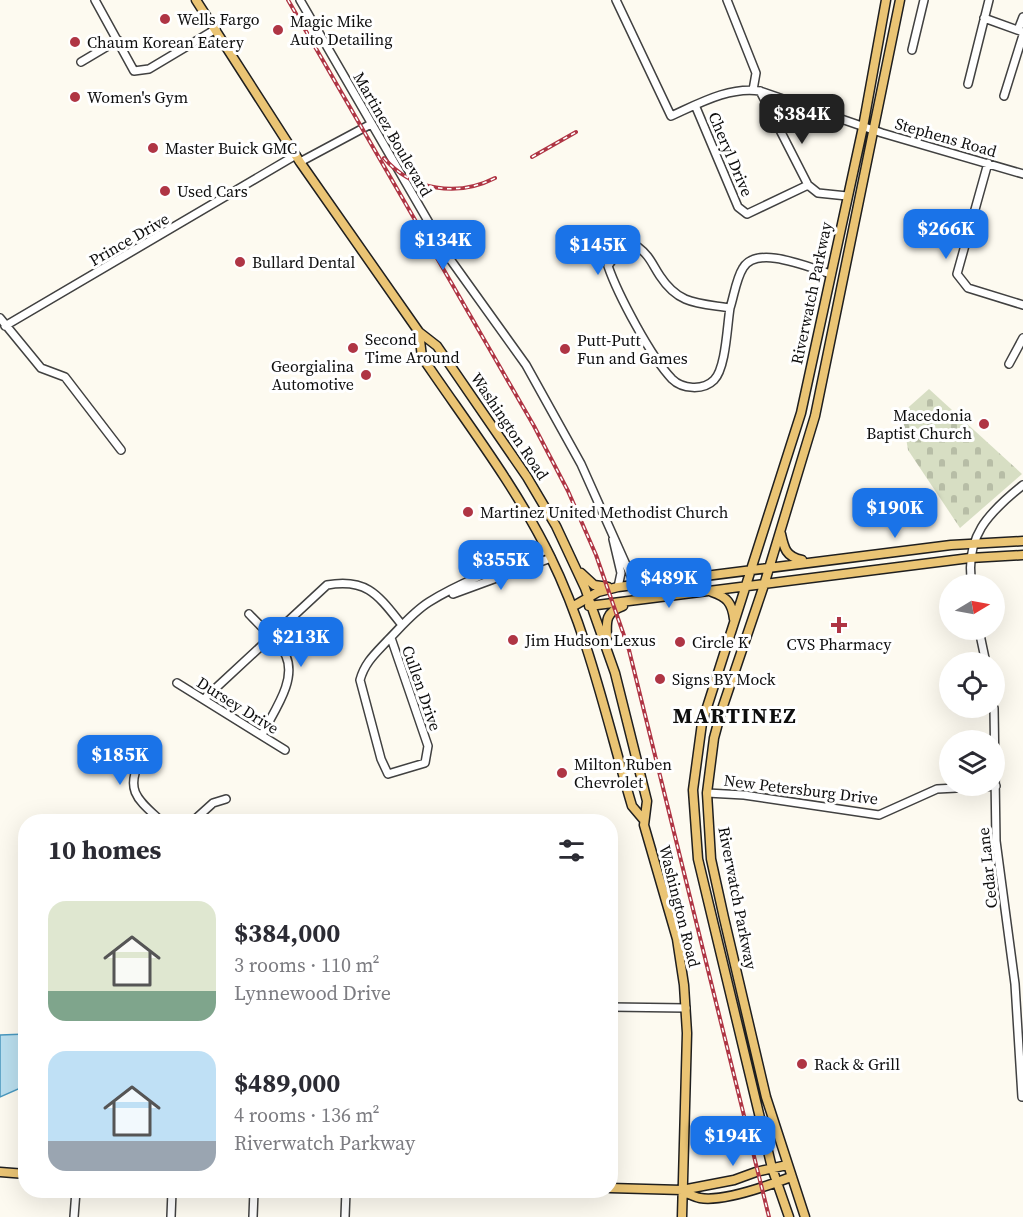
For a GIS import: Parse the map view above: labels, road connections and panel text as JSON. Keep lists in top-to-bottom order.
{
  "streets": {
    "main road": ["Riverwatch Parkway", "Washington Road"],
    "street": [
      "Martinez Boulevard",
      "Stephens Road",
      "Cheryl Drive",
      "Prince Drive",
      "Cullen Drive",
      "Dursey Drive",
      "New Petersburg Drive",
      "Cedar Lane"
    ]
  },
  "crossings": [
    ["Martinez Boulevard", "Prince Drive"],
    ["Stephens Road", "Riverwatch Parkway"],
    ["Prince Drive", "Washington Road"],
    ["Riverwatch Parkway", "New Petersburg Drive"]
  ],
  "districts": ["MARTINEZ"],
  "places": {
    "other": [
      "Wells Fargo",
      "Magic Mike Auto Detailing",
      "Chaum Korean Eatery",
      "Women's Gym",
      "Master Buick GMC",
      "Used Cars",
      "Bullard Dental",
      "Second Time Around",
      "Putt-Putt Fun and Games",
      "Georgialina Automotive",
      "Macedonia Baptist Church",
      "Martinez United Methodist Church",
      "Jim Hudson Lexus",
      "Circle K",
      "Signs BY Mock",
      "Milton Ruben Chevrolet",
      "Rack & Grill"
    ],
    "health": ["CVS Pharmacy"]
  },
  "north": "right",
  "page": {
    "price": [
      "$384K",
      "$266K",
      "$134K",
      "$145K",
      "$190K",
      "$355K",
      "$489K",
      "$213K",
      "$185K",
      "$194K"
    ],
    "heading": "10 homes",
    "list": [
      {
        "name": "$384,000",
        "note": "3 rooms · 110 m² · Lynnewood Drive"
      },
      {
        "name": "$489,000",
        "note": "4 rooms · 136 m² · Riverwatch Parkway"
      }
    ]
  }
}
